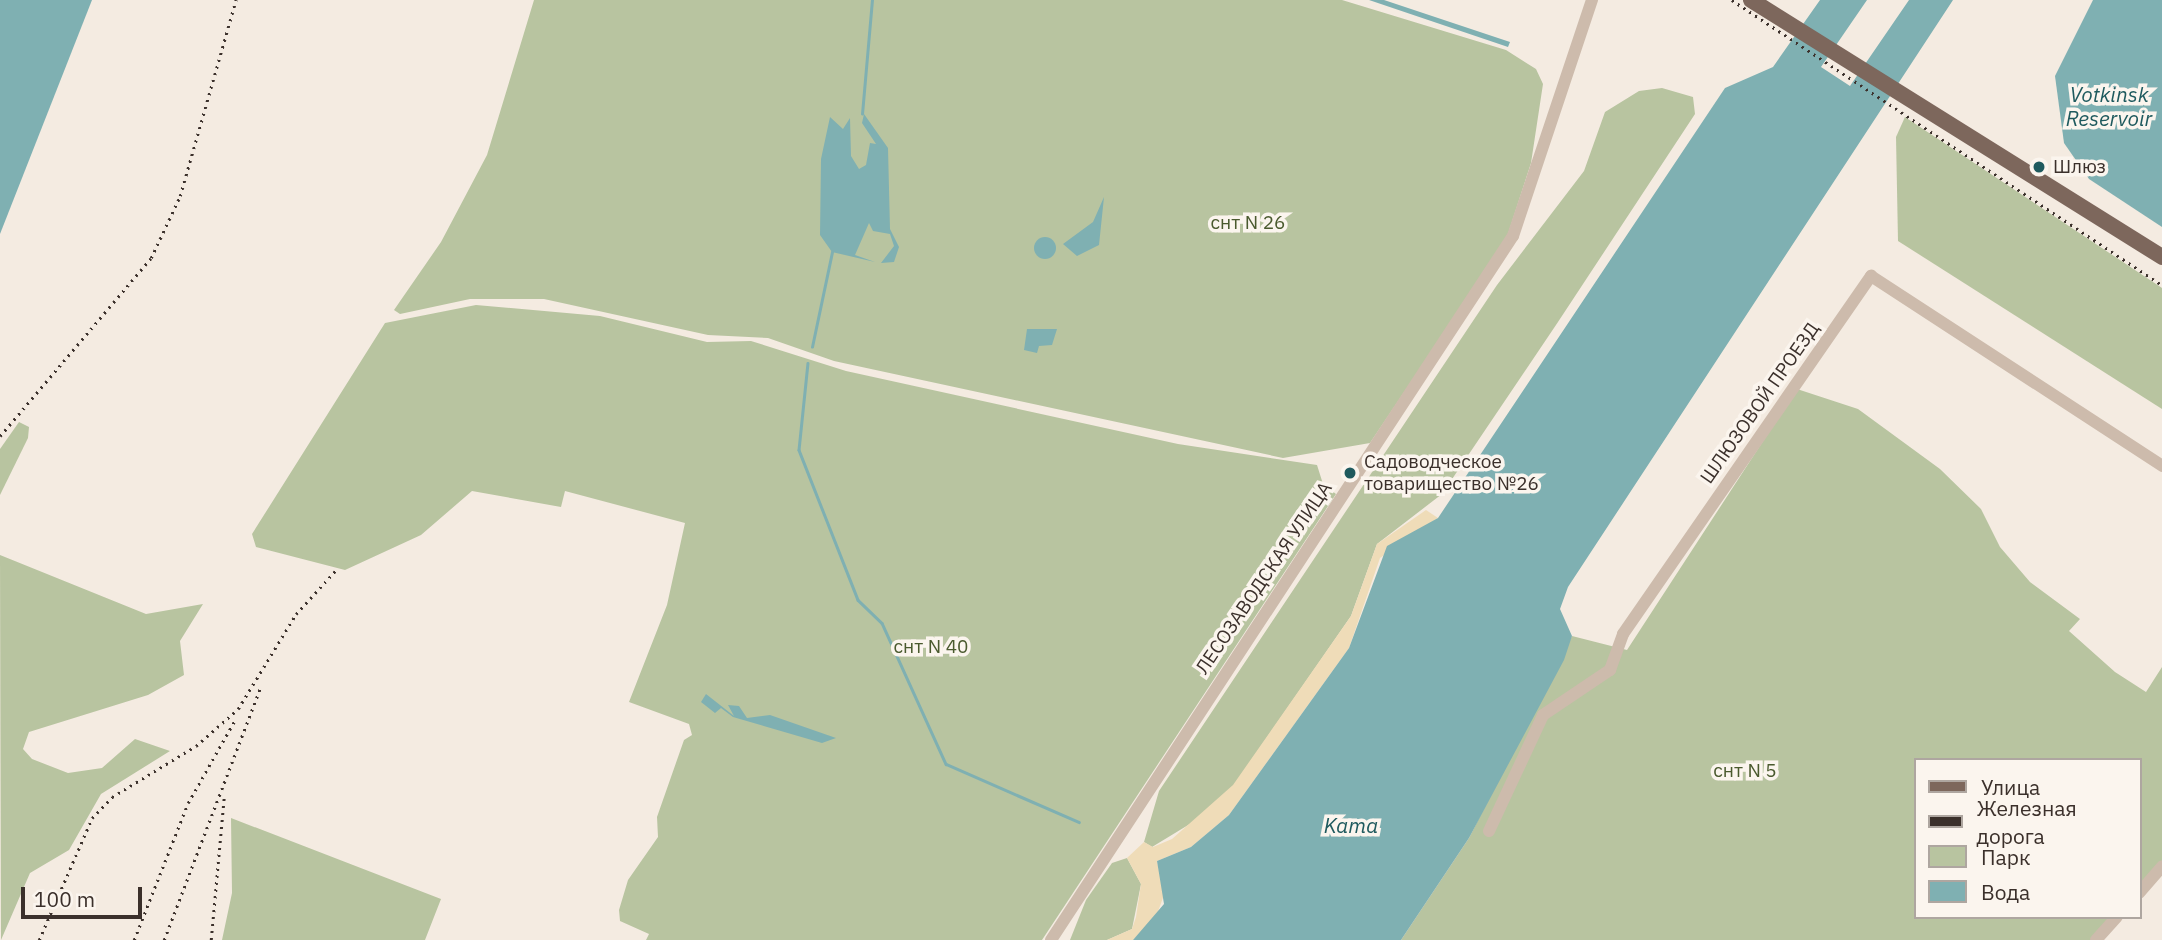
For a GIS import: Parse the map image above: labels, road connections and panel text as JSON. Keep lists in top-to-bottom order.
{
  "streets": {
    "street": ["ШЛЮЗОВОЙ ПРОЕЗД", "ЛЕСОЗАВОДСКАЯ УЛИЦА"]
  },
  "water": ["Votkinsk Reservoir", "Kama"],
  "parks": ["снт N 26", "снт N 40", "снт N 5"],
  "places": ["Шлюз", "Садоводческое товарищество №26"],
  "legend": [
    "Улица",
    "Железная дорога",
    "Парк",
    "Вода"
  ],
  "scale_bar": "100 m"
}
